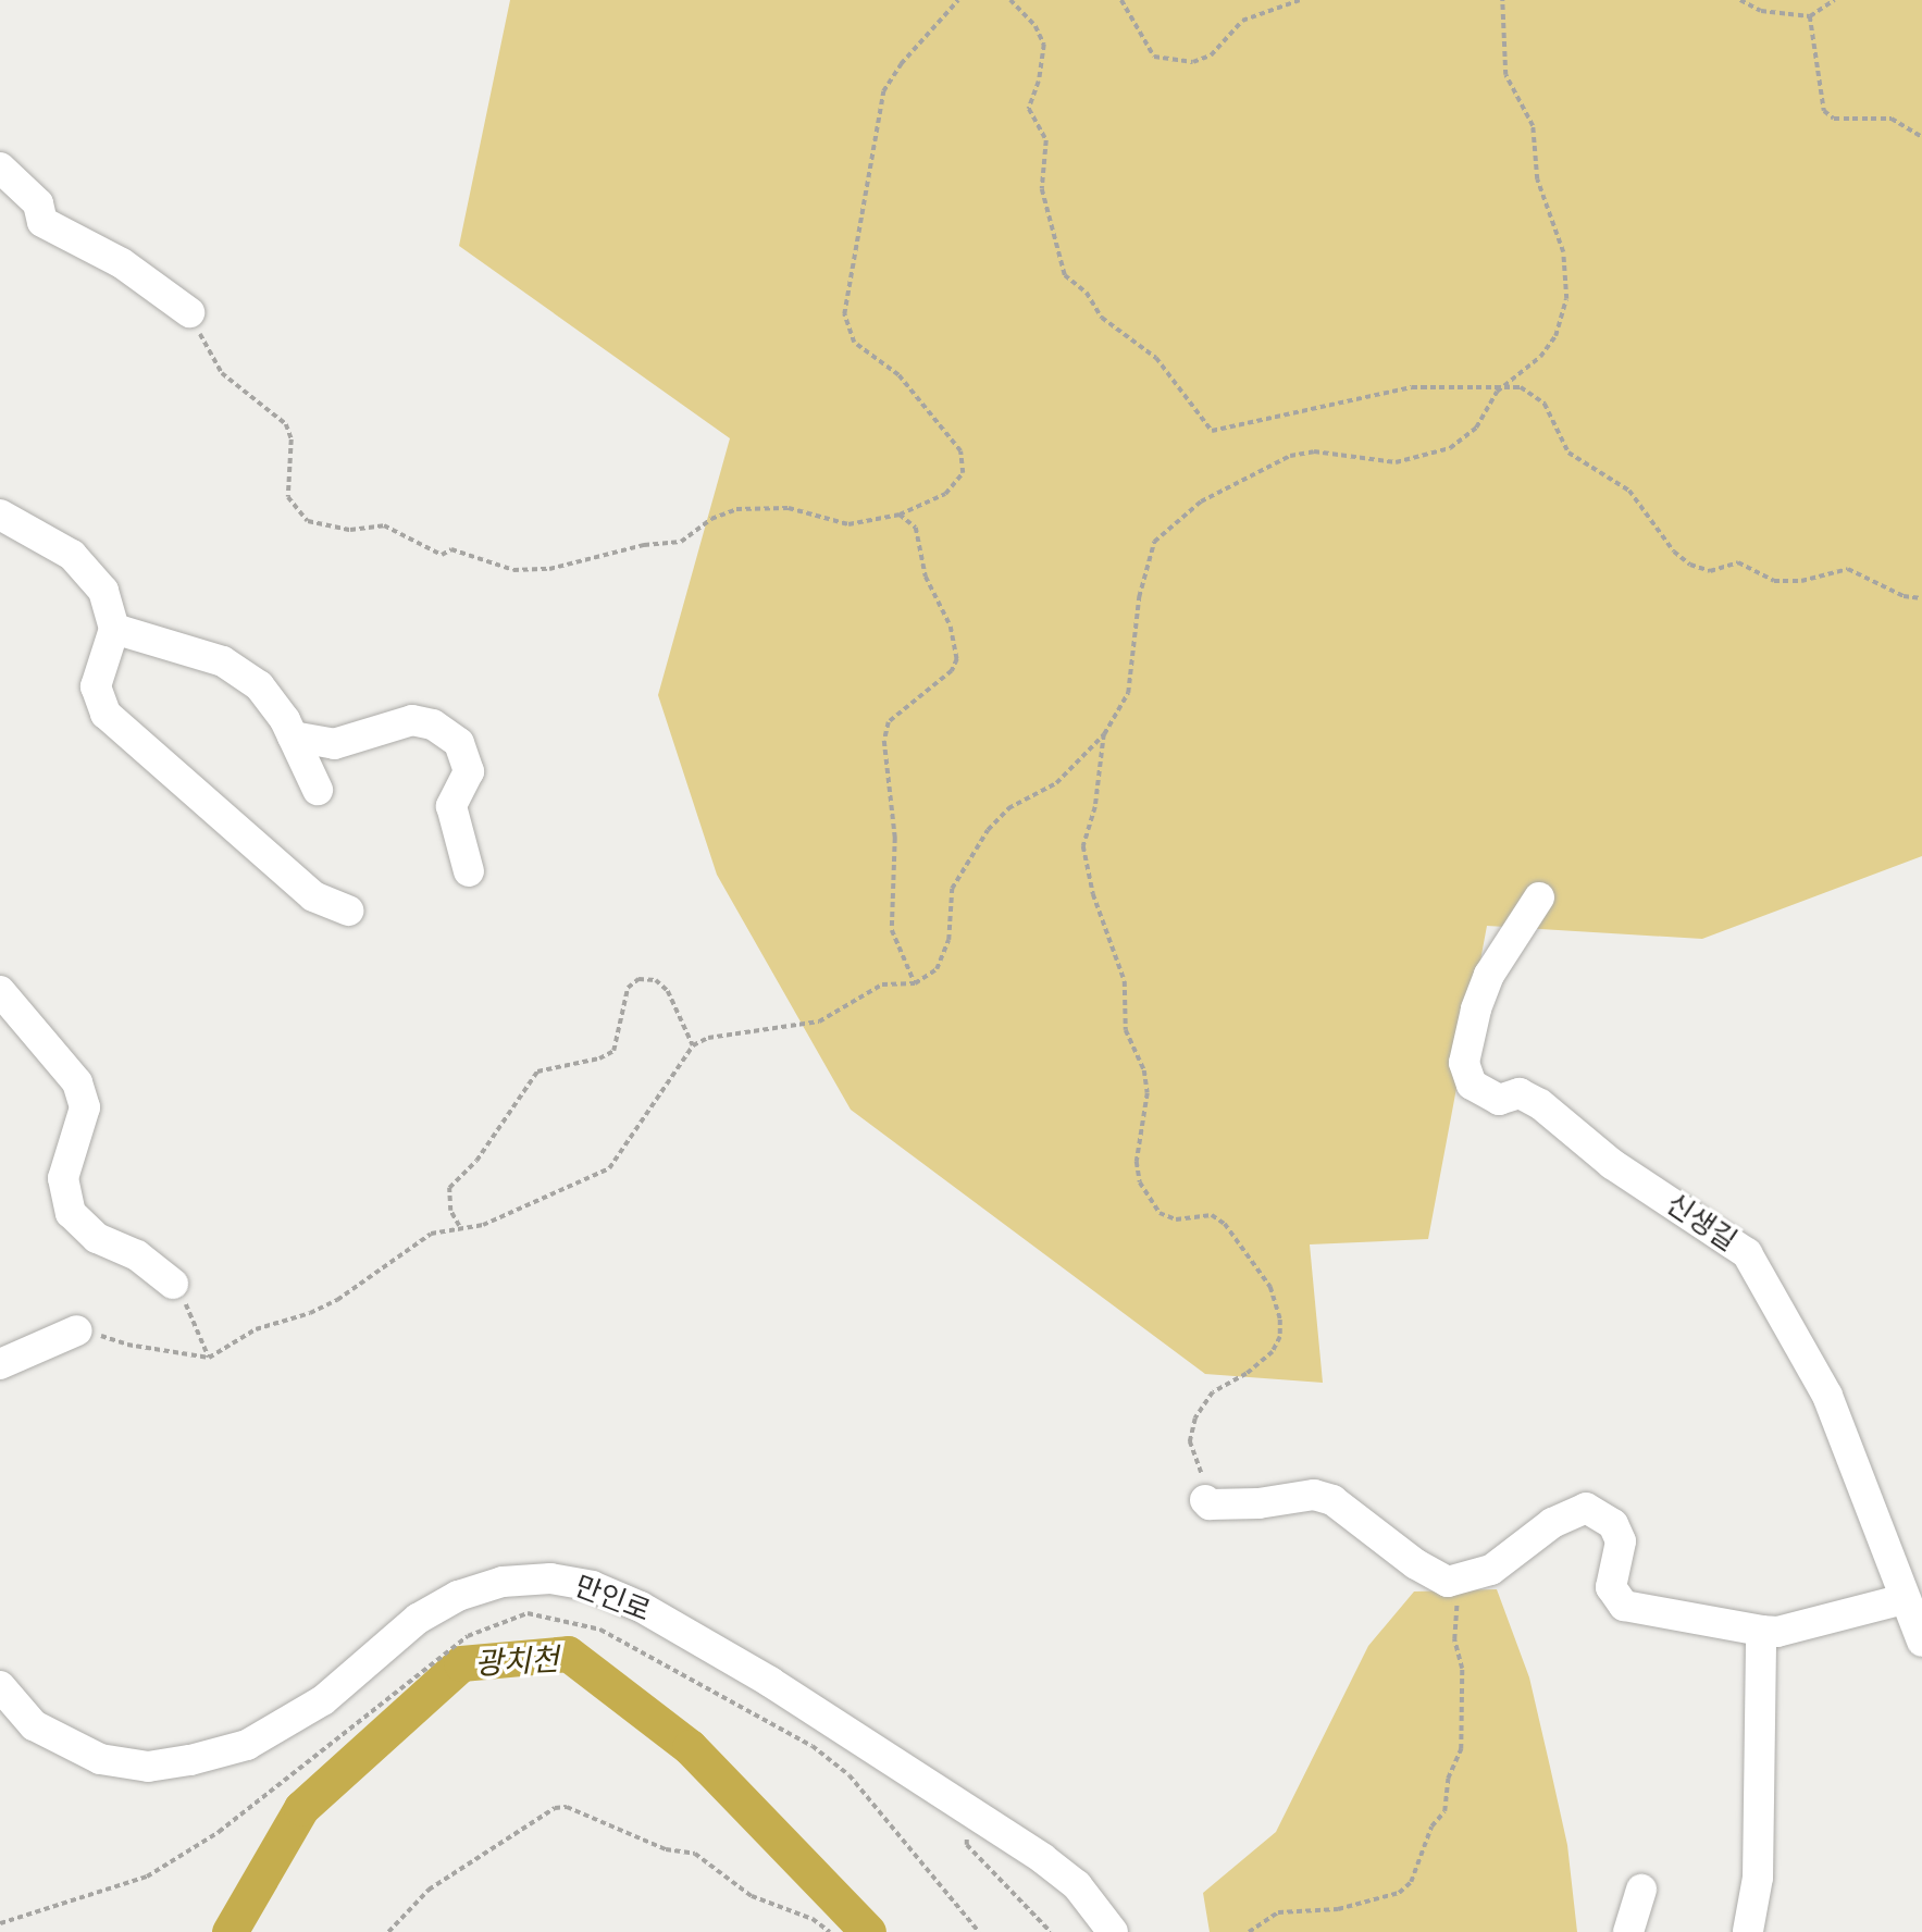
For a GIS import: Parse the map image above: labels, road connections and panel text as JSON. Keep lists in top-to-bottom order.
{
  "streets": {
    "street": ["신생길", "만인로"]
  },
  "water": ["광치천"]
}
